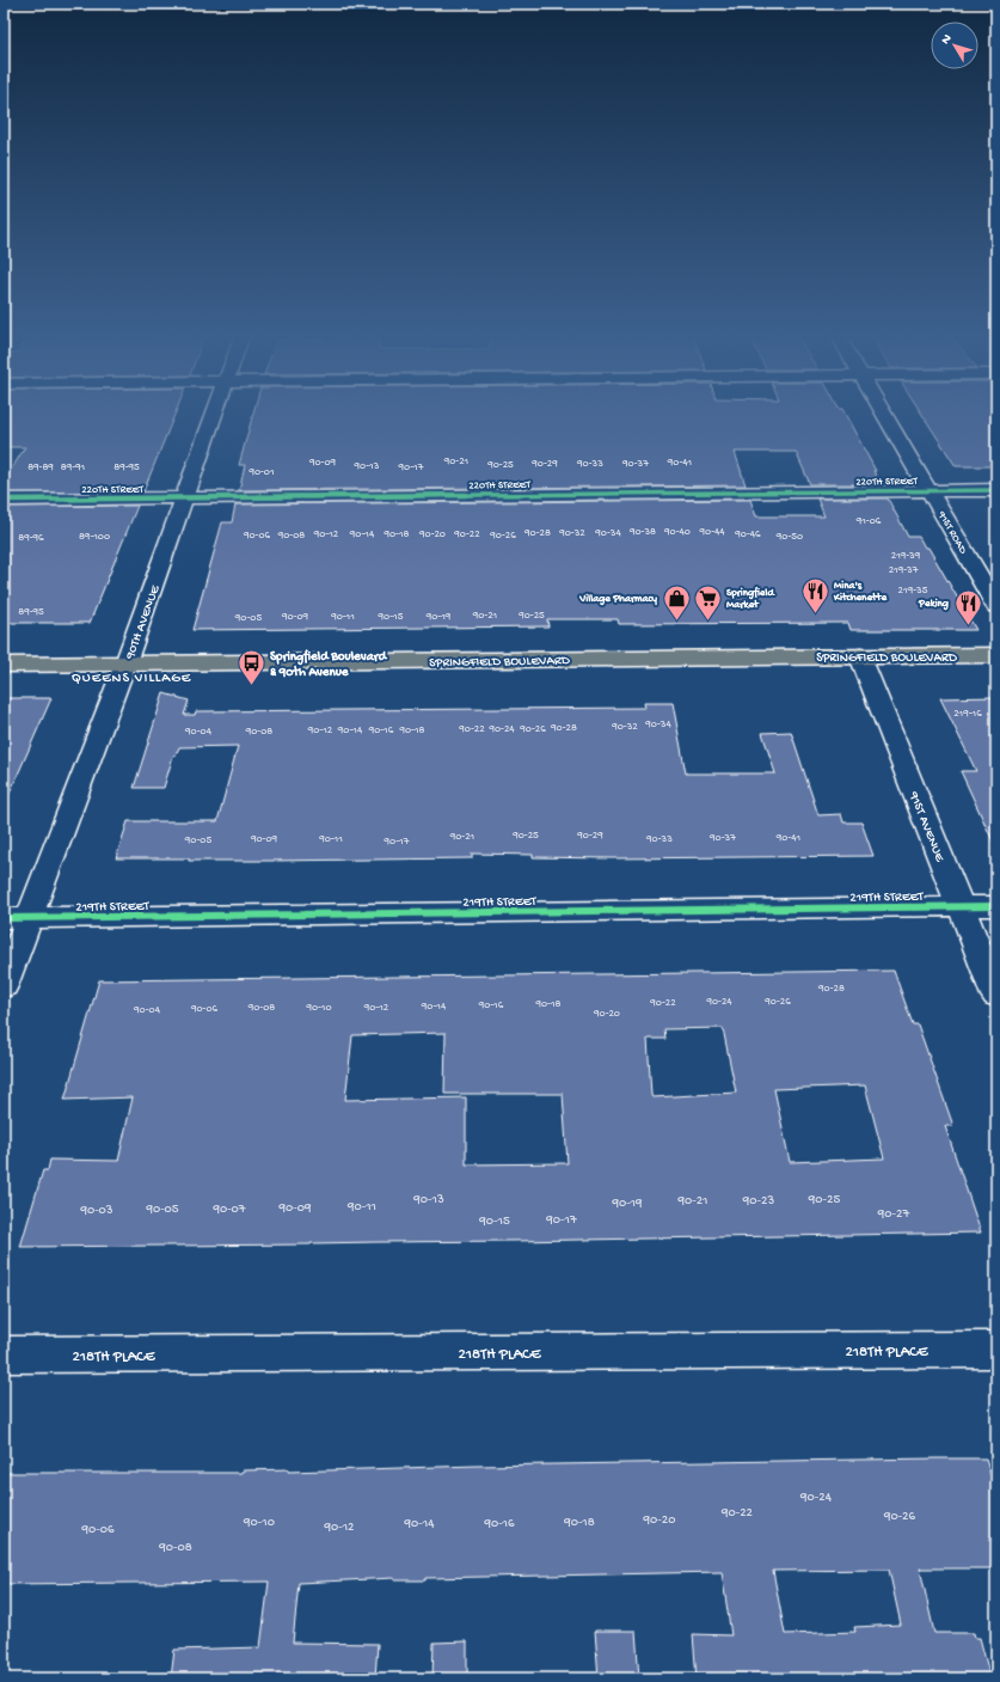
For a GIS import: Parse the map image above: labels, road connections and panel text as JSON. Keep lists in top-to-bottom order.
{
  "streets": {
    "main road": ["SPRINGFIELD BOULEVARD"],
    "street": [
      "220TH STREET",
      "91ST ROAD",
      "90TH AVENUE",
      "91ST AVENUE",
      "219TH STREET",
      "218TH PLACE"
    ]
  },
  "crossings": [
    ["220TH STREET", "91ST ROAD"],
    ["220TH STREET", "90TH AVENUE"],
    ["90TH AVENUE", "SPRINGFIELD BOULEVARD"],
    ["90TH AVENUE", "219TH STREET"],
    ["SPRINGFIELD BOULEVARD", "91ST AVENUE"],
    ["91ST AVENUE", "219TH STREET"]
  ],
  "districts": ["QUEENS VILLAGE"],
  "places": {
    "restaurant": ["Mina's Kitchenette", "Peking"],
    "shop": ["Village Pharmacy"],
    "supermarket": ["Springfield Market"],
    "bus stop": ["Springfield Boulevard & 90th Avenue"]
  },
  "house_numbers": [
    "90-21",
    "90-09",
    "90-41",
    "90-29",
    "90-33",
    "90-37",
    "90-25",
    "90-13",
    "89-89",
    "89-91",
    "89-95",
    "90-17",
    "90-01",
    "91-06",
    "90-38",
    "90-40",
    "90-44",
    "90-28",
    "90-32",
    "90-34",
    "90-12",
    "90-14",
    "90-18",
    "90-20",
    "90-22",
    "90-46",
    "90-06",
    "90-08",
    "90-26",
    "89-100",
    "90-50",
    "89-96",
    "219-39",
    "219-37",
    "219-35",
    "89-95",
    "90-21",
    "90-25",
    "90-09",
    "90-11",
    "90-15",
    "90-19",
    "90-05",
    "219-16",
    "90-34",
    "90-32",
    "90-28",
    "90-22",
    "90-24",
    "90-26",
    "90-12",
    "90-14",
    "90-16",
    "90-18",
    "90-04",
    "90-08",
    "90-25",
    "90-29",
    "90-21",
    "90-37",
    "90-41",
    "90-09",
    "90-11",
    "90-33",
    "90-05",
    "90-17",
    "90-28",
    "90-24",
    "90-26",
    "90-22",
    "90-18",
    "90-16",
    "90-14",
    "90-08",
    "90-10",
    "90-12",
    "90-06",
    "90-04",
    "90-20",
    "90-13",
    "90-25",
    "90-21",
    "90-23",
    "90-19",
    "90-11",
    "90-09",
    "90-05",
    "90-07",
    "90-03",
    "90-27",
    "90-17",
    "90-15",
    "90-24",
    "90-22",
    "90-26",
    "90-20",
    "90-10",
    "90-18",
    "90-14",
    "90-16",
    "90-12",
    "90-06",
    "90-08"
  ],
  "north": "top left"
}
